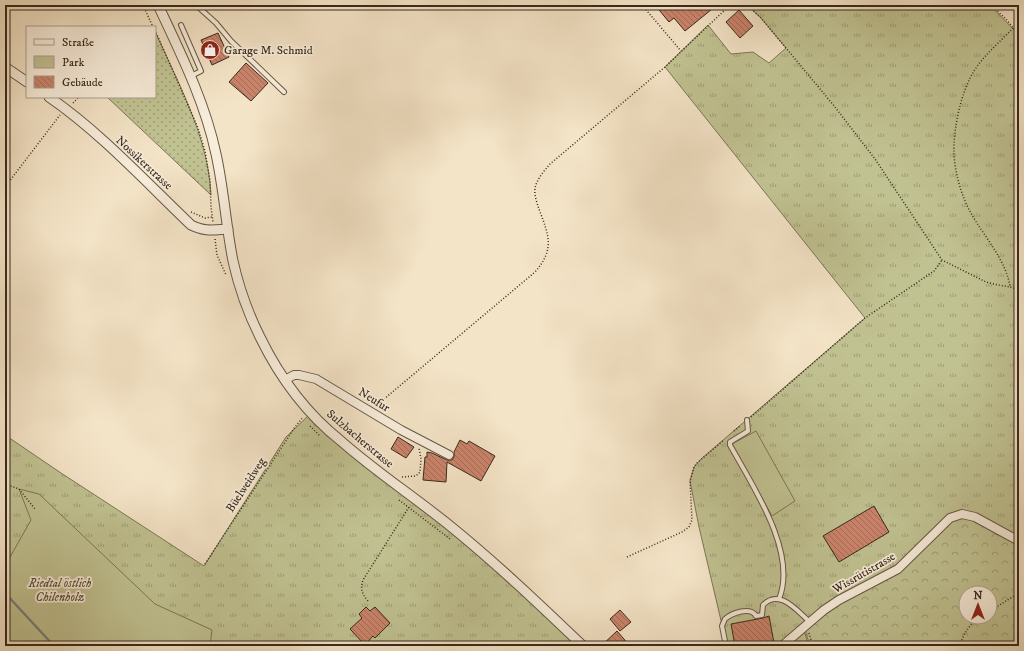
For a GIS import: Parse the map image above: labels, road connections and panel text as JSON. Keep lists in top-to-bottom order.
{
  "streets": {
    "street": [
      "Nossikerstrasse",
      "Neufur",
      "Sulzbacherstrasse",
      "Wissrütistrasse"
    ],
    "path": ["Büelweidweg"]
  },
  "crossings": [
    ["Nossikerstrasse", "Sulzbacherstrasse"],
    ["Neufur", "Sulzbacherstrasse"]
  ],
  "parks": ["Riedtal östlich Chilenholz"],
  "places": {
    "shop": ["Garage M. Schmid"]
  },
  "legend": ["Straße", "Park", "Gebäude"],
  "north": "top"
}
